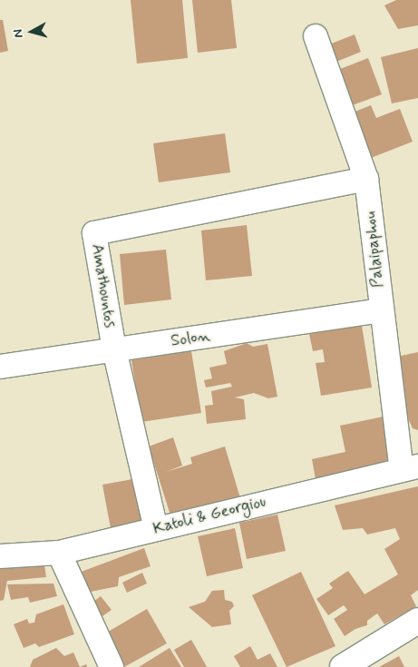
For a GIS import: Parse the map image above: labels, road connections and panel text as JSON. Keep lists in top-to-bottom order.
{
  "streets": {
    "street": [
      "Palaipaphou",
      "Amathountos",
      "Solon",
      "Katoli & Georgiou"
    ]
  },
  "crossings": [
    ["Palaipaphou", "Amathountos"],
    ["Palaipaphou", "Solon"],
    ["Palaipaphou", "Katoli & Georgiou"],
    ["Amathountos", "Solon"],
    ["Amathountos", "Katoli & Georgiou"]
  ],
  "north": "left"
}
